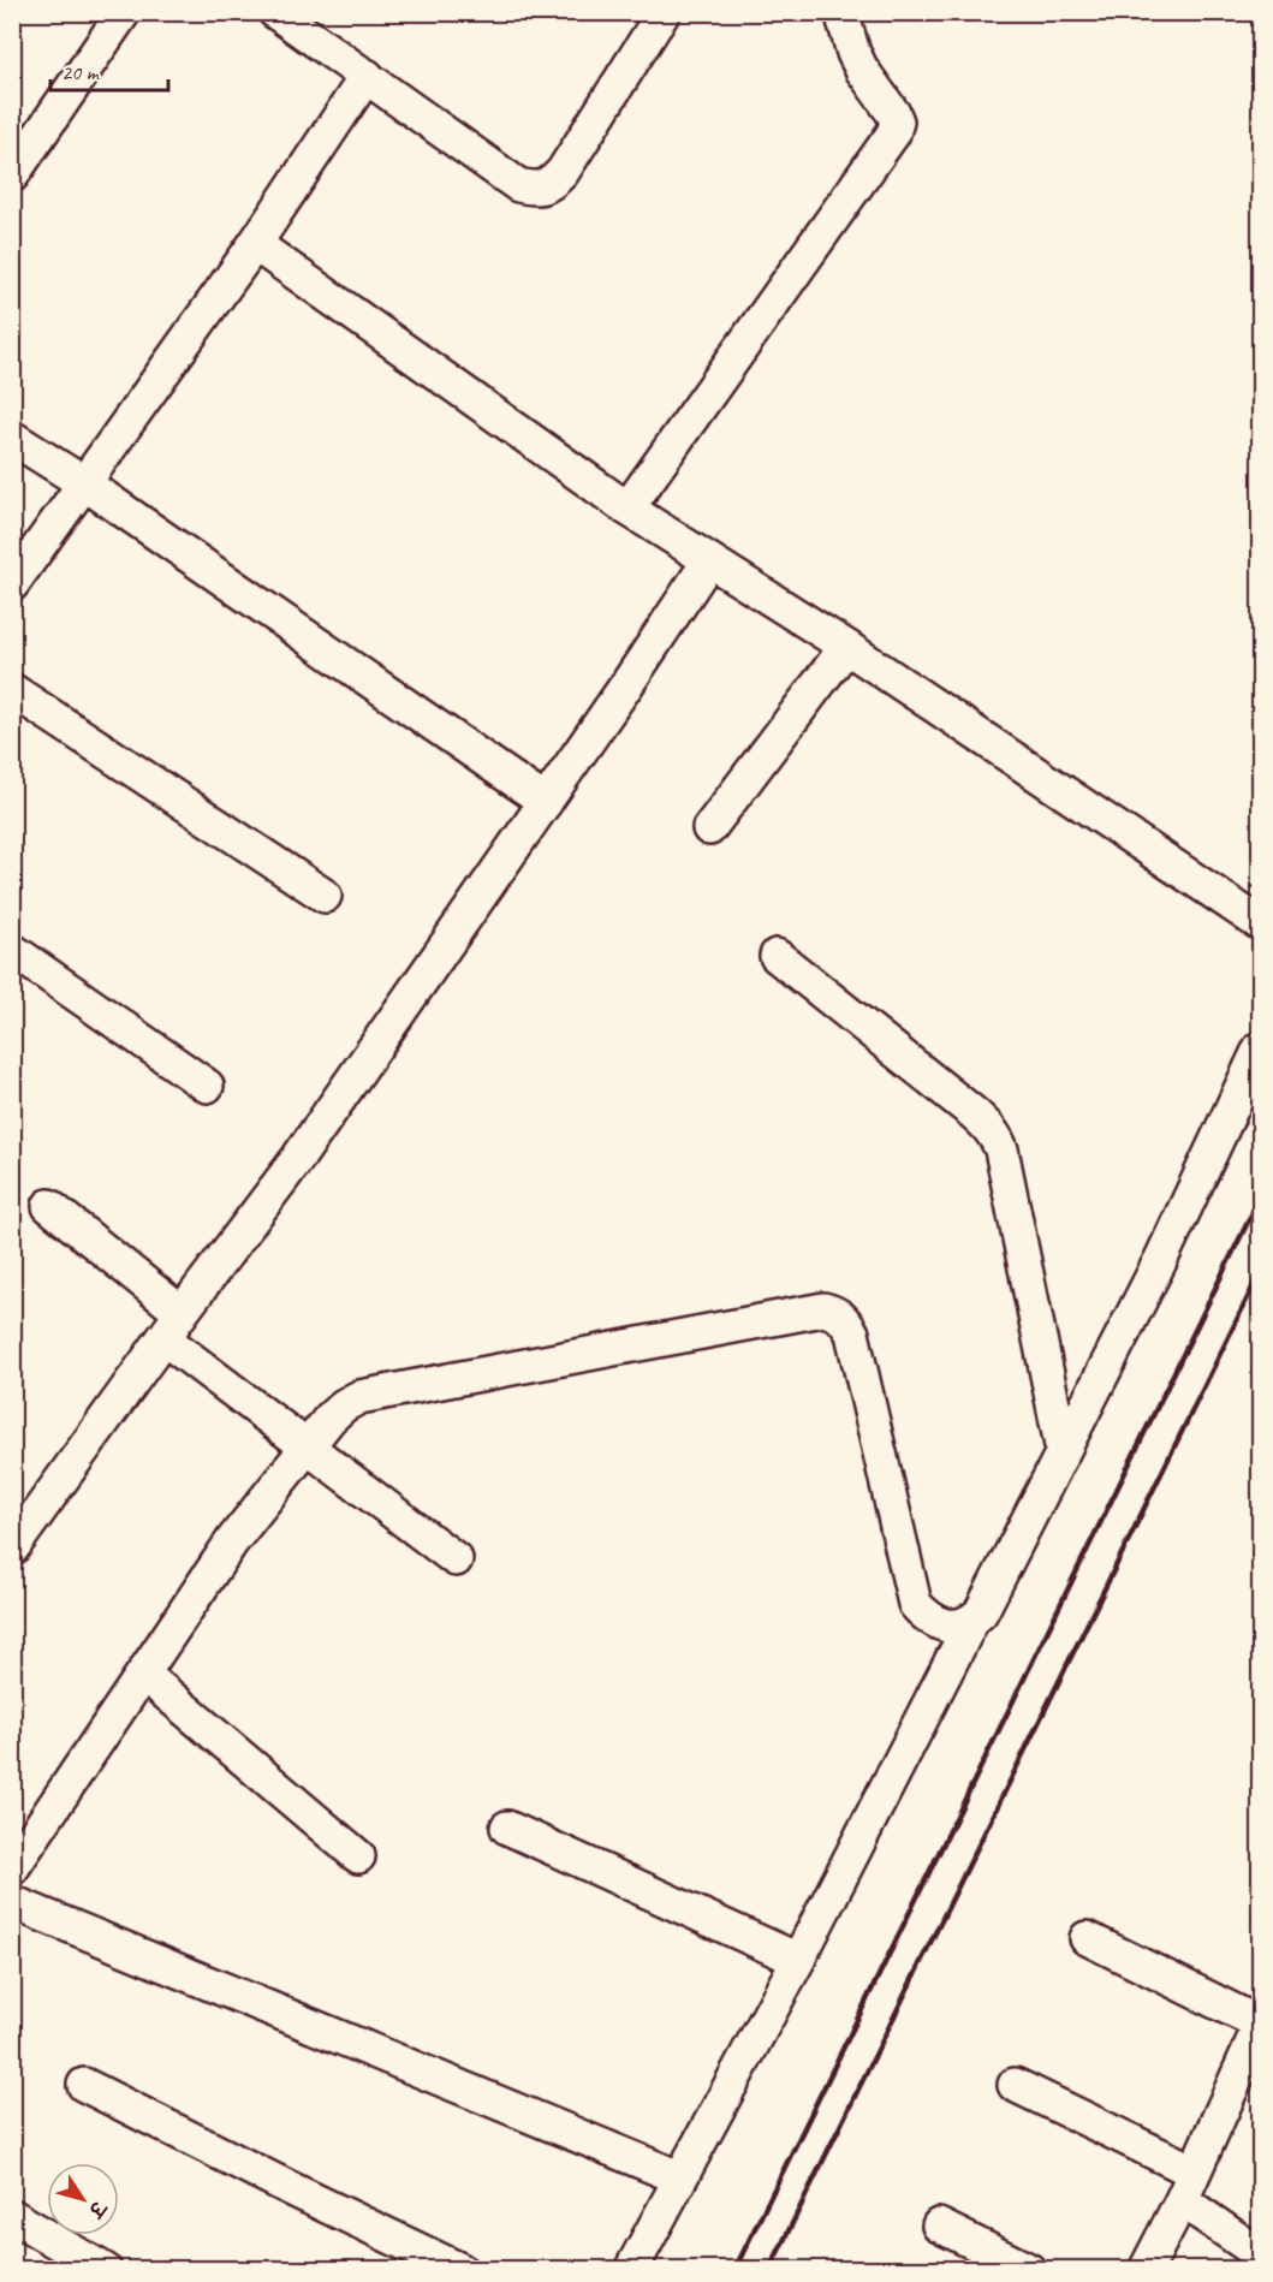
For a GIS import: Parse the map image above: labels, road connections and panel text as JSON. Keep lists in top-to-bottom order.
{
  "scale_bar": "20 m",
  "north": "bottom right"
}
